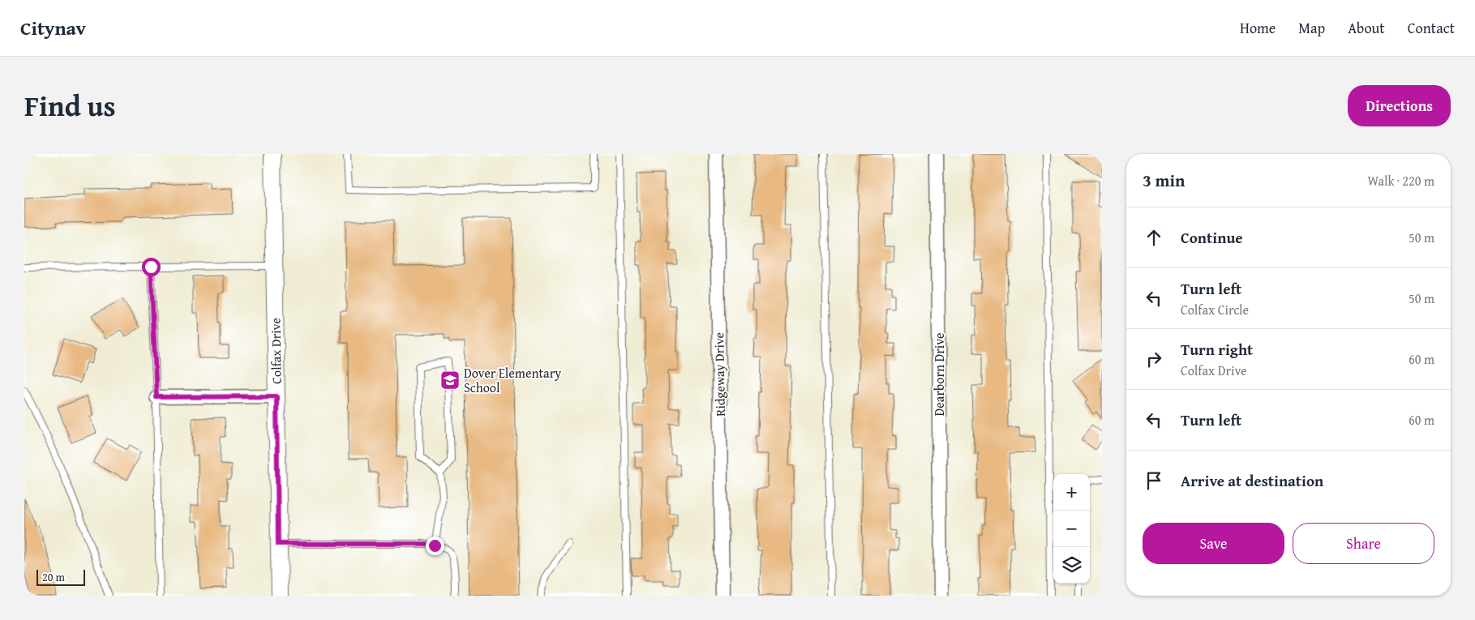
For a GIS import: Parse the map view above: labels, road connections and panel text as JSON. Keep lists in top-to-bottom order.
{
  "streets": {
    "street": ["Colfax Drive", "Ridgeway Drive", "Dearborn Drive"]
  },
  "places": {
    "school or university": ["Dover Elementary School"]
  },
  "scale_bar": "20 m",
  "page": {
    "header": "Citynav",
    "nav": [
      "Home",
      "Map",
      "About",
      "Contact"
    ],
    "title": "Find us",
    "buttons": [
      "Directions",
      ["Save", "Share"]
    ],
    "heading": ["3 min", "Walk · 220 m"],
    "list": [
      ["Continue", "50 m"],
      ["Turn left", "Colfax Circle", "50 m"],
      ["Turn right", "Colfax Drive", "60 m"],
      ["Turn left", "60 m"],
      "Arrive at destination"
    ],
    "map_buttons": ["+", "−"],
    "scale": "20 m"
  }
}
